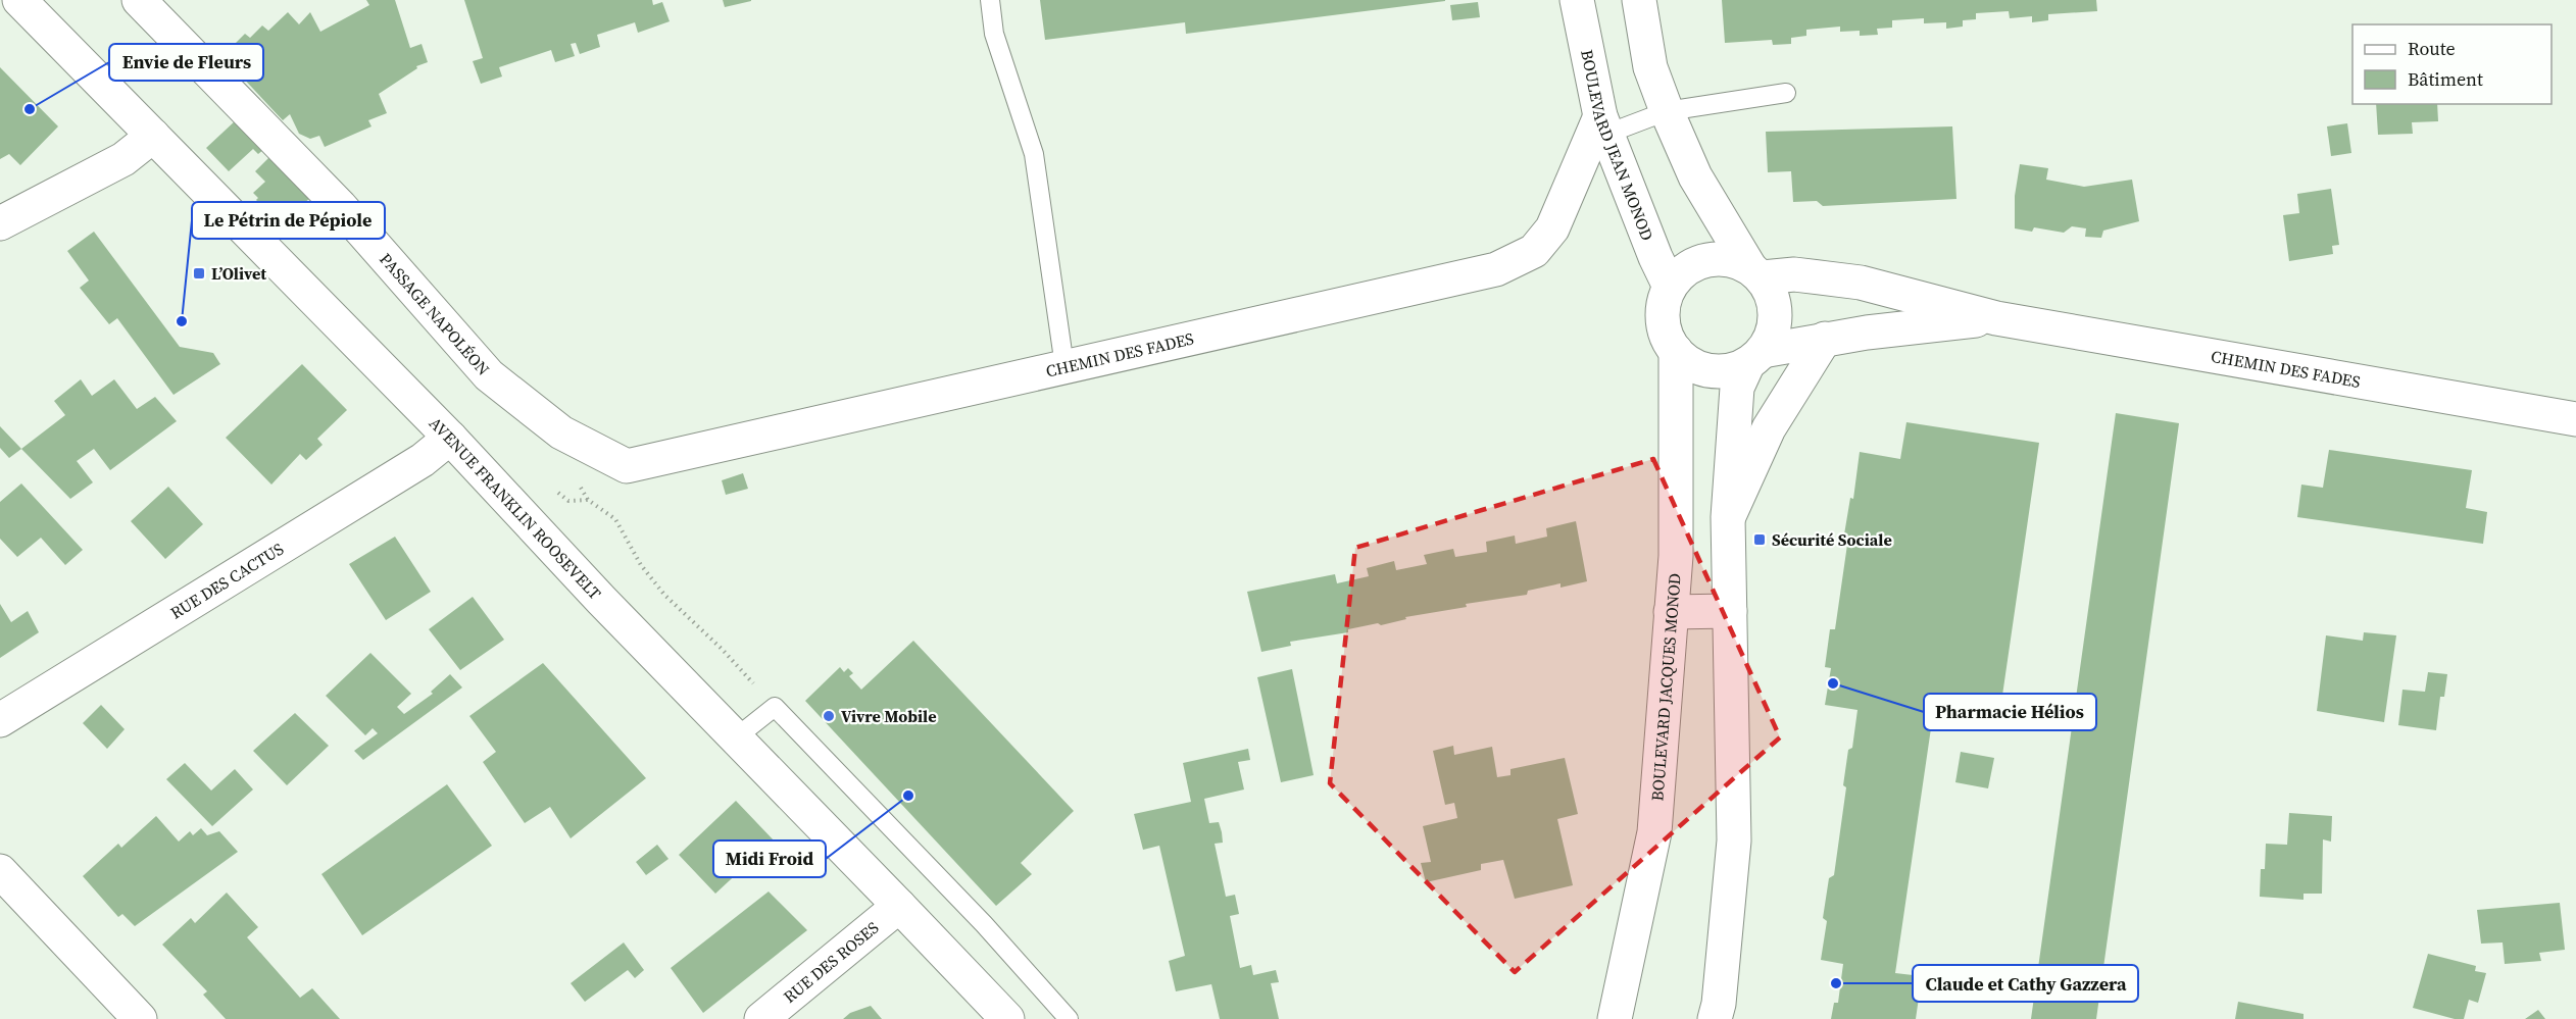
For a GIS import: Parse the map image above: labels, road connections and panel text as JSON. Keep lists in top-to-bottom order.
{
  "streets": {
    "street": [
      "BOULEVARD JEAN MONOD",
      "PASSAGE NAPOLÉON",
      "CHEMIN DES FADES",
      "AVENUE FRANKLIN ROOSEVELT",
      "RUE DES CACTUS",
      "BOULEVARD JACQUES MONOD",
      "RUE DES ROSES"
    ]
  },
  "crossings": [
    ["BOULEVARD JEAN MONOD", "CHEMIN DES FADES"],
    ["BOULEVARD JEAN MONOD", "BOULEVARD JACQUES MONOD"],
    ["PASSAGE NAPOLÉON", "CHEMIN DES FADES"],
    ["CHEMIN DES FADES", "BOULEVARD JACQUES MONOD"],
    ["AVENUE FRANKLIN ROOSEVELT", "RUE DES CACTUS"],
    ["AVENUE FRANKLIN ROOSEVELT", "RUE DES ROSES"]
  ],
  "places": {
    "other": [
      "Envie de Fleurs",
      "Le Pétrin de Pépiole",
      "Pharmacie Hélios",
      "Vivre Mobile",
      "Midi Froid",
      "Claude et Cathy Gazzera"
    ],
    "transit": ["L’Olivet", "Sécurité Sociale"]
  },
  "legend": ["Route", "Bâtiment"]
}
